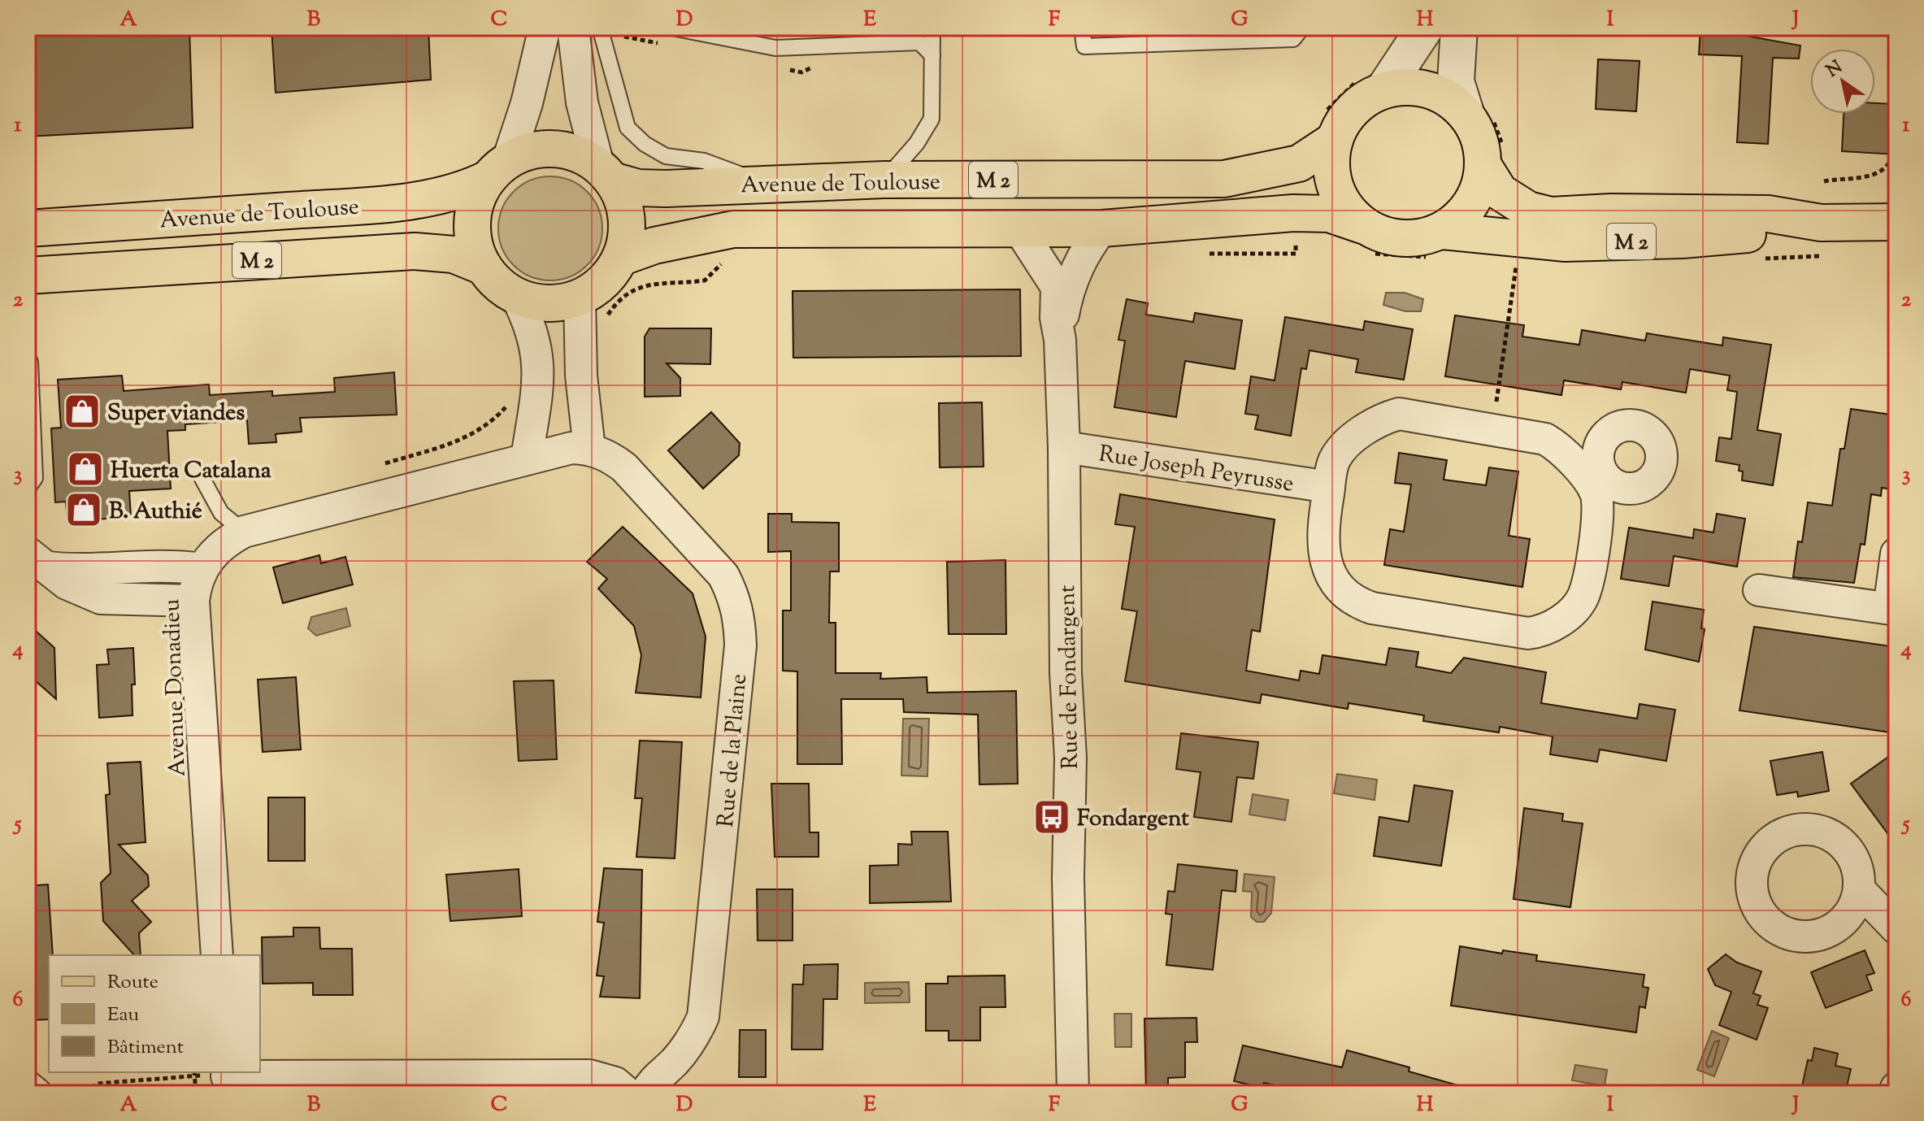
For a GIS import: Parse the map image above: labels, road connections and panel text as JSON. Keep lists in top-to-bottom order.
{
  "streets": {
    "main road": ["M 2", "Avenue de Toulouse"],
    "street": [
      "Rue Joseph Peyrusse",
      "Rue de Fondargent",
      "Avenue Donadieu",
      "Rue de la Plaine"
    ]
  },
  "crossings": [
    ["M 2", "Avenue de Toulouse"],
    ["Avenue de Toulouse", "Rue de Fondargent"],
    ["Rue Joseph Peyrusse", "Rue de Fondargent"]
  ],
  "places": {
    "shop": ["Super viandes", "Huerta Catalana", "B. Authié"],
    "bus stop": ["Fondargent"]
  },
  "legend": ["Route", "Eau", "Bâtiment"],
  "north": "top left",
  "grid": {
    "columns": [
      "A",
      "B",
      "C",
      "D",
      "E",
      "F",
      "G",
      "H",
      "I",
      "J"
    ],
    "rows": [
      "1",
      "2",
      "3",
      "4",
      "5",
      "6"
    ]
  }
}
